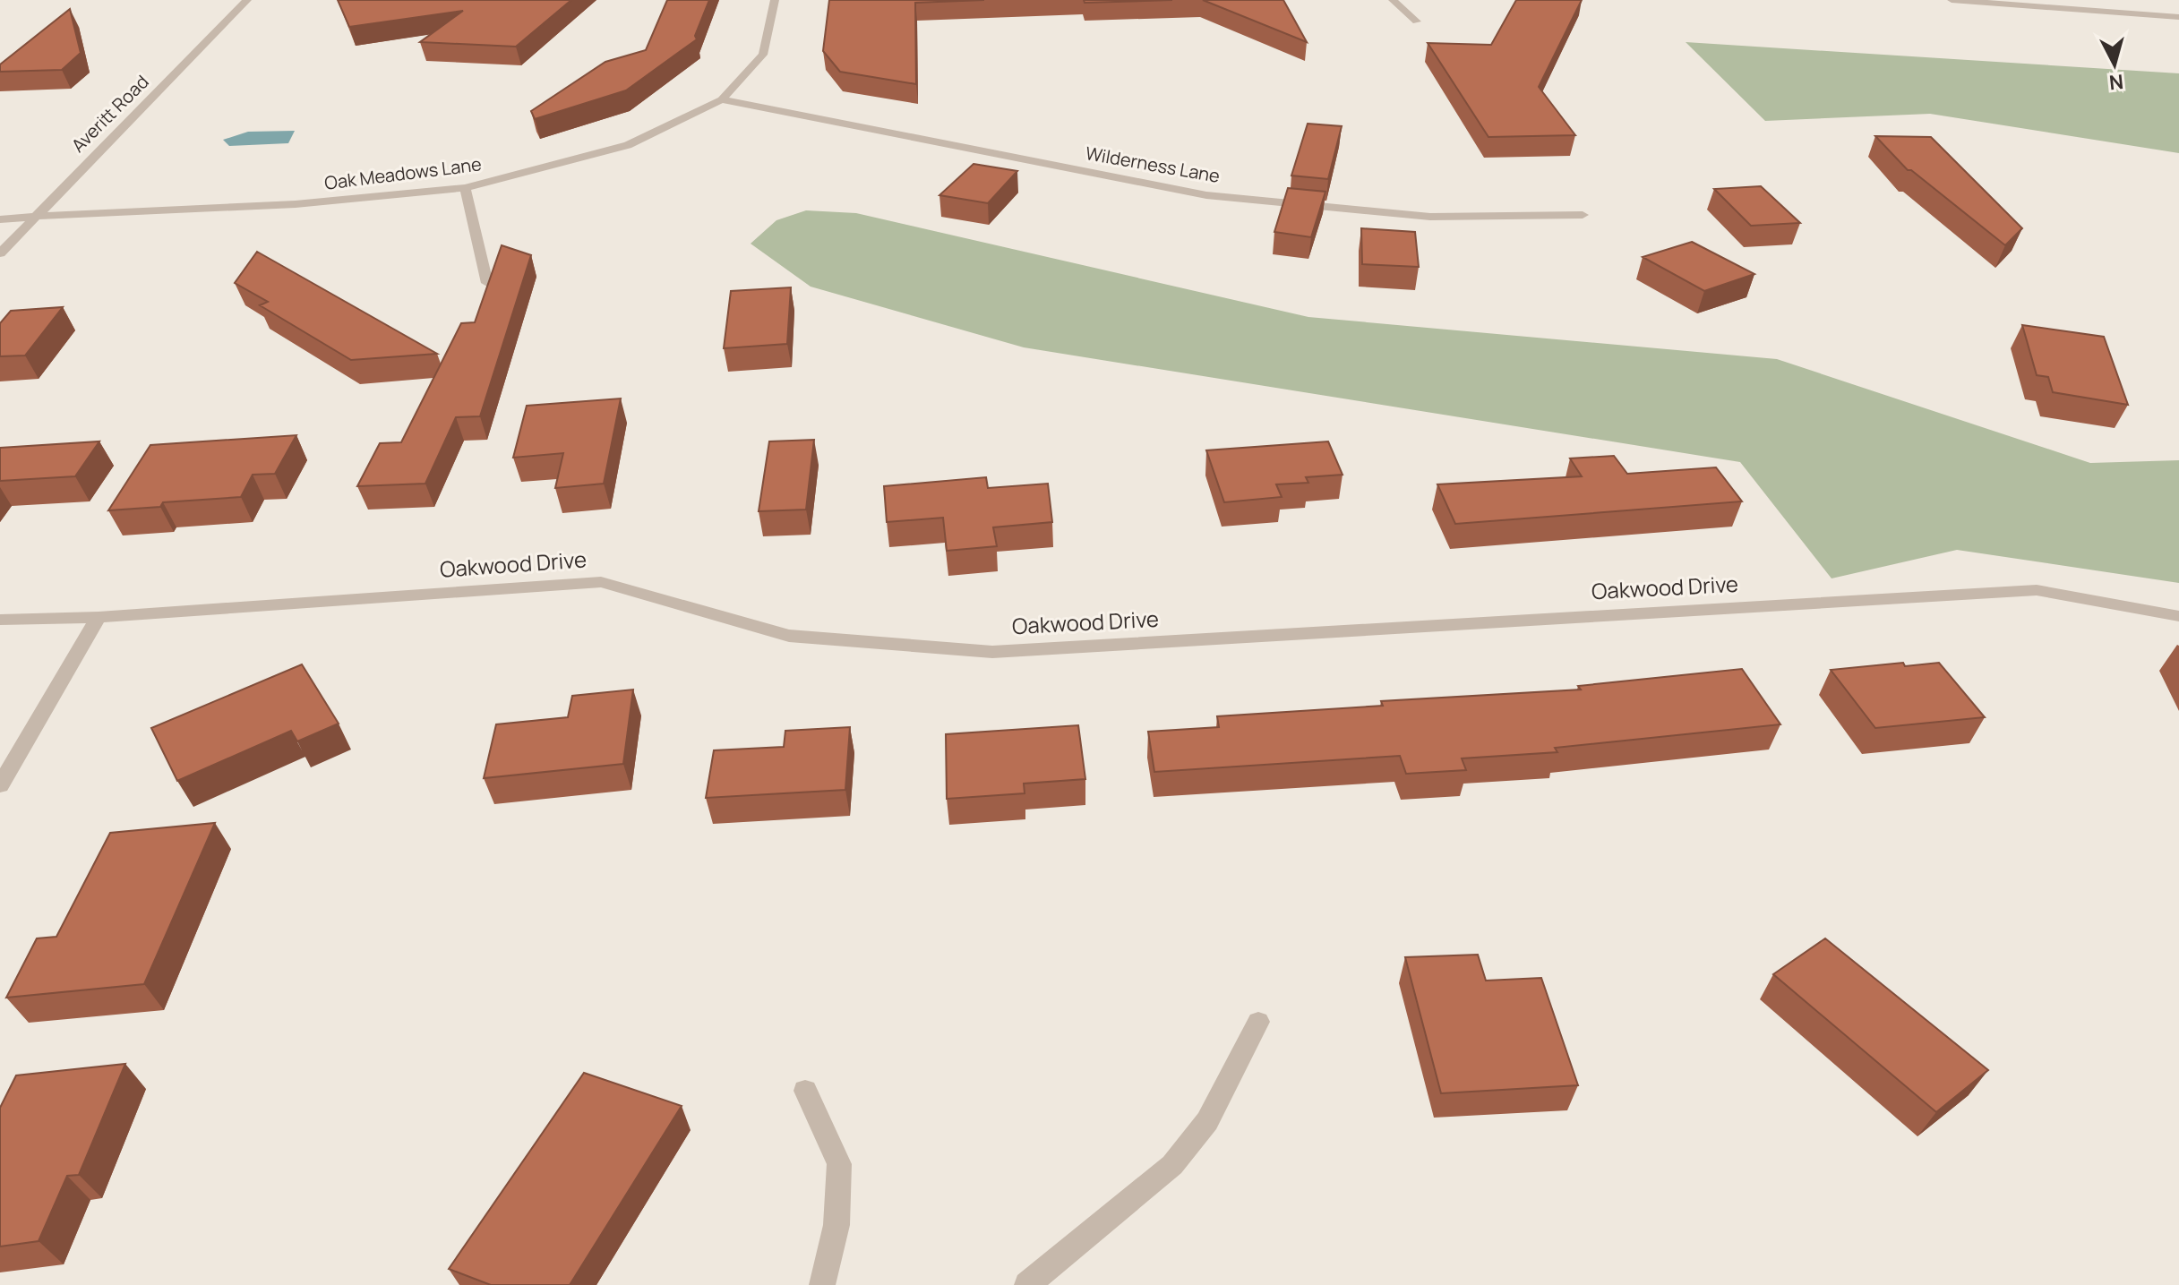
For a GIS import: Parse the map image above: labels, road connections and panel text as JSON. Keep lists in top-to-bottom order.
{
  "streets": {
    "street": [
      "Averitt Road",
      "Wilderness Lane",
      "Oak Meadows Lane",
      "Oakwood Drive"
    ]
  },
  "crossings": [
    ["Averitt Road", "Oak Meadows Lane"],
    ["Wilderness Lane", "Oak Meadows Lane"]
  ],
  "north": "bottom"
}
